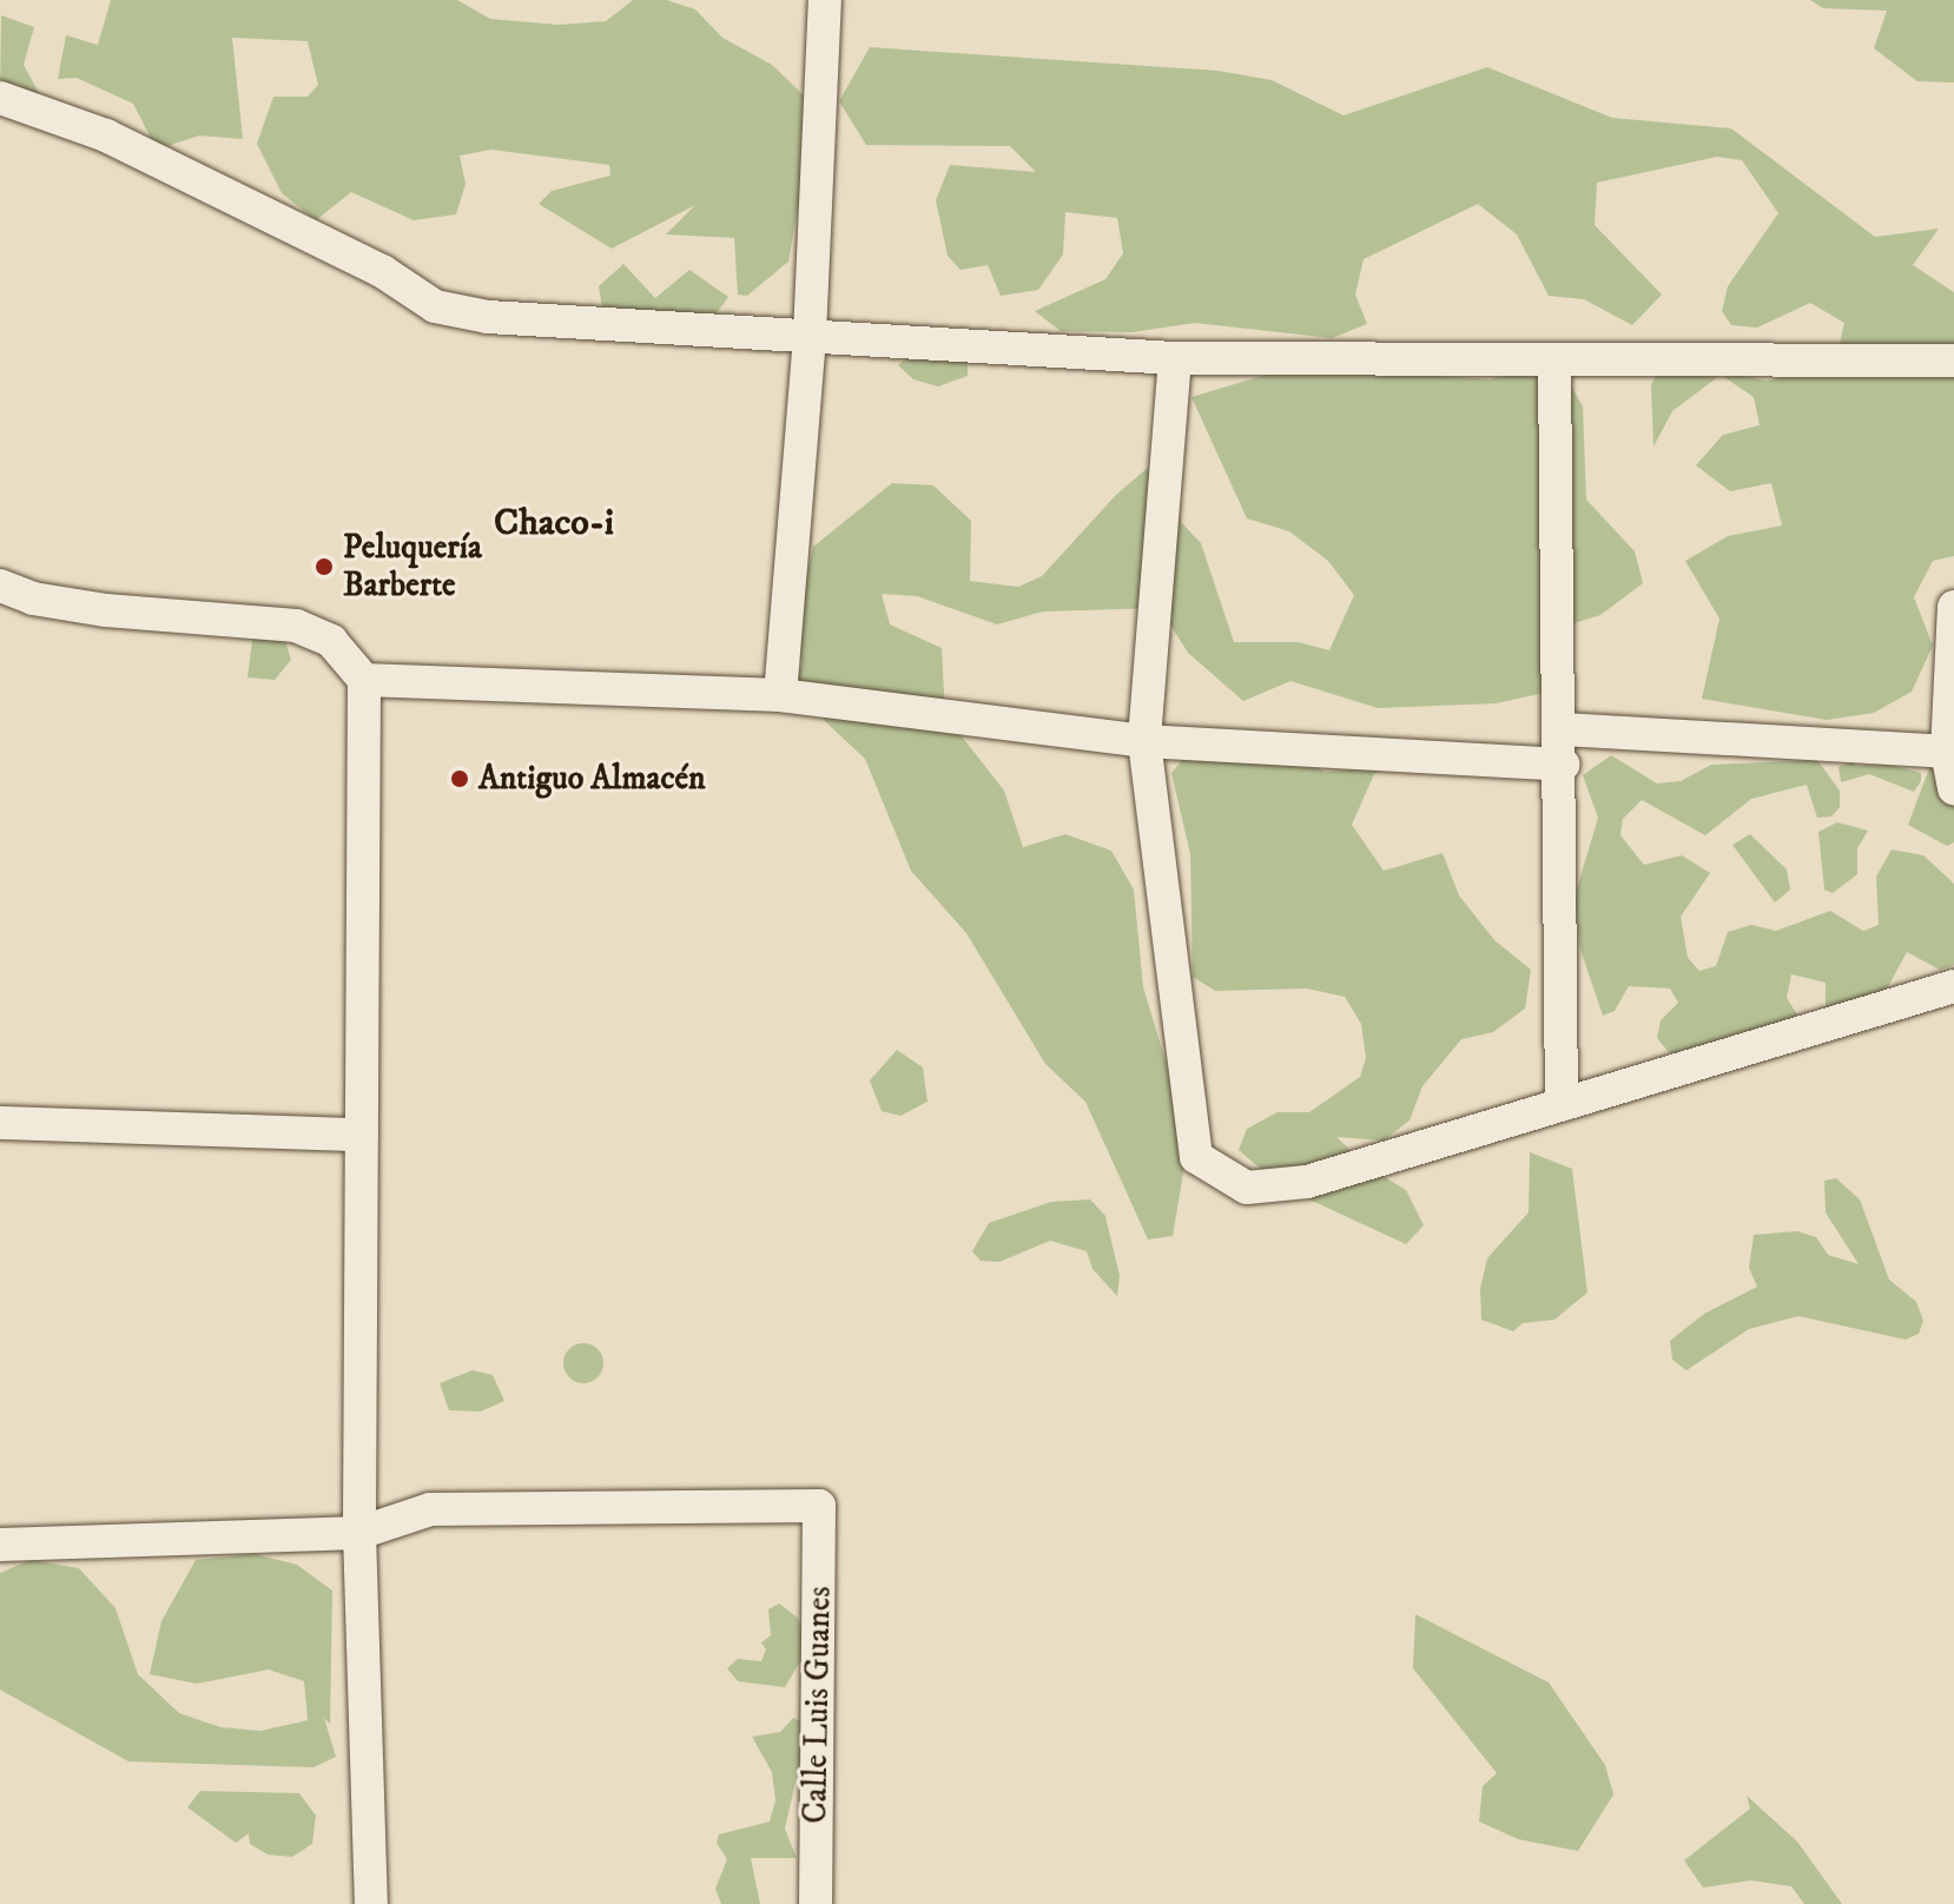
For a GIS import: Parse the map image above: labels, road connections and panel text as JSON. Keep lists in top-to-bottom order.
{
  "streets": {
    "street": ["Calle Luis Guanes"]
  },
  "districts": ["Chaco-i"],
  "places": ["Peluquería Barberte", "Antiguo Almacén"]
}
